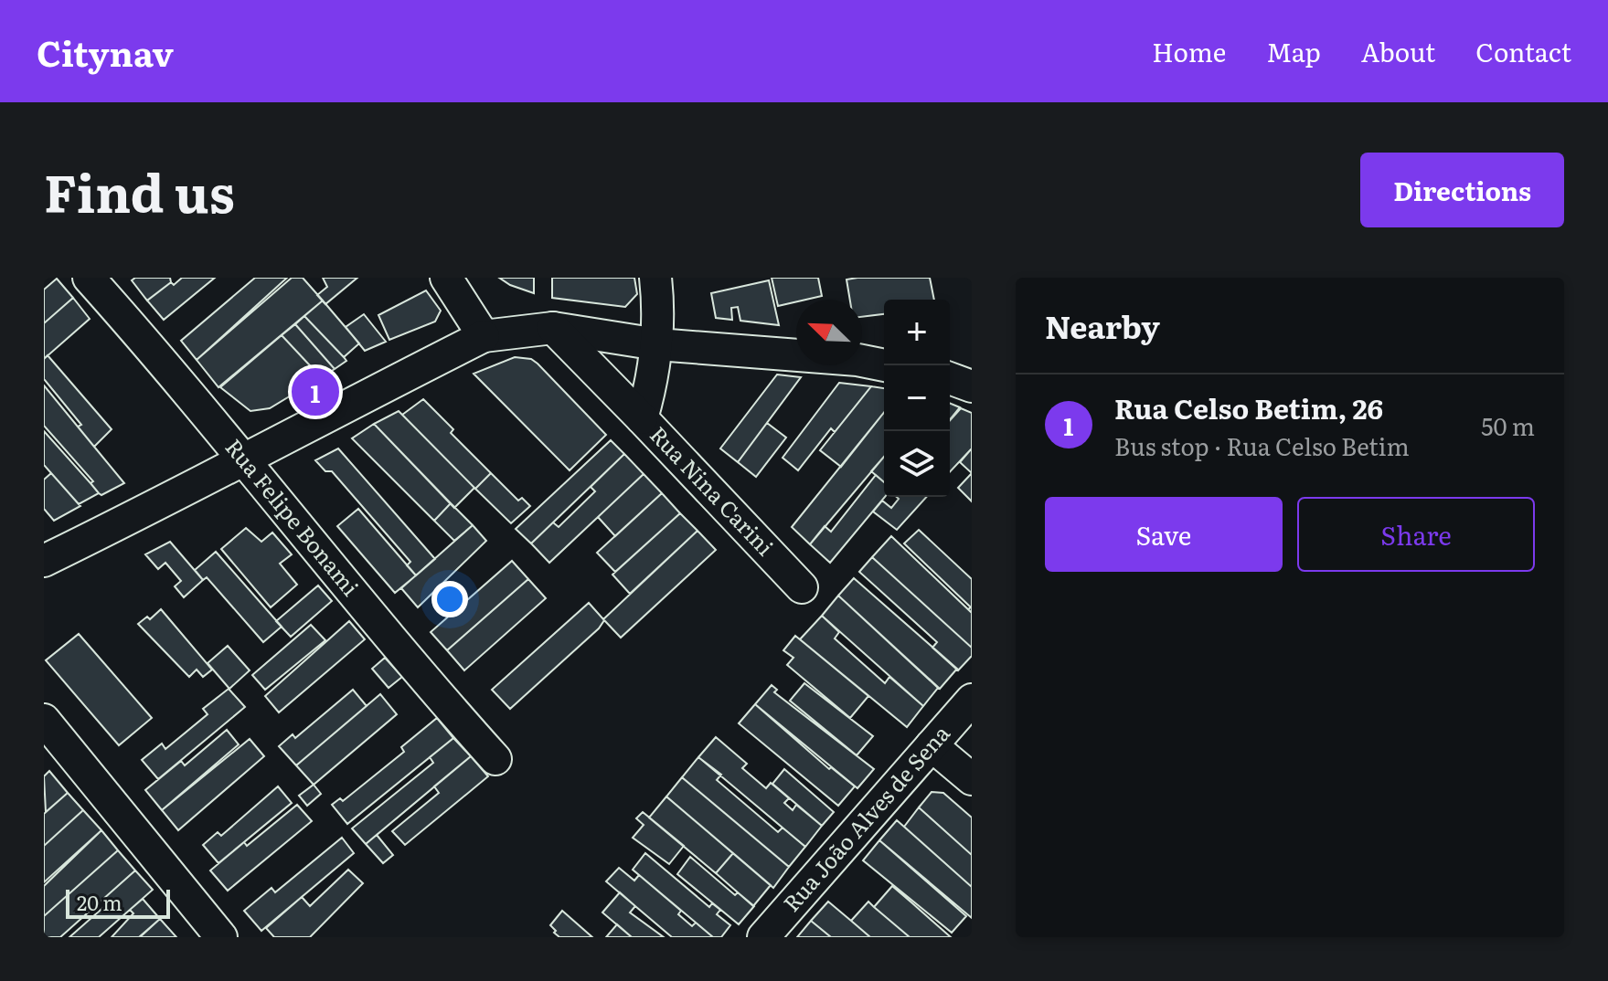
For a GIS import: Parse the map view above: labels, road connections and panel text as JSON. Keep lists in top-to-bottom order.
{
  "streets": {
    "street": ["Rua Nina Carini", "Rua Felipe Bonami", "Rua João Alves de Sena"]
  },
  "scale_bar": "20 m",
  "north": "top left",
  "page": {
    "header": "Citynav",
    "nav": [
      "Home",
      "Map",
      "About",
      "Contact"
    ],
    "title": "Find us",
    "buttons": [
      "Directions",
      ["Save", "Share"]
    ],
    "heading": "Nearby",
    "map_buttons": ["+", "−"],
    "pins": "1",
    "list": [
      {
        "mark": "1",
        "name": "Rua Celso Betim, 26",
        "note": "Bus stop · Rua Celso Betim",
        "value": "50 m"
      }
    ],
    "scale": "20 m"
  }
}
